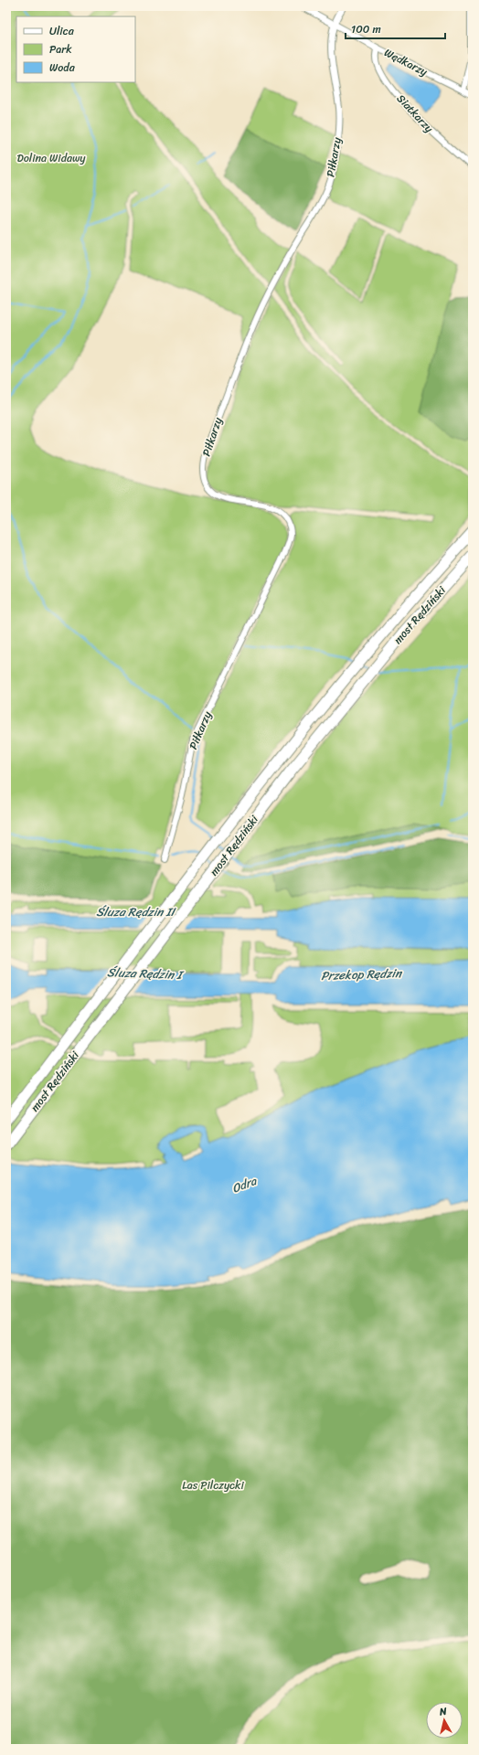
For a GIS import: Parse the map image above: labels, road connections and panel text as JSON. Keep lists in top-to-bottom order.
{
  "streets": {
    "highway": ["most Rędziński"],
    "street": ["Wędkarzy", "Siatkarzy", "Piłkarzy"]
  },
  "crossings": [
    ["Wędkarzy", "Siatkarzy"],
    ["Wędkarzy", "Piłkarzy"]
  ],
  "water": [
    "Śluza Rędzin II",
    "Śluza Rędzin I",
    "Przekop Rędzin",
    "Odra"
  ],
  "parks": ["Dolina Widawy", "Las Pilczycki"],
  "legend": ["Ulica", "Park", "Woda"],
  "scale_bar": "100 m",
  "north": "top"
}
